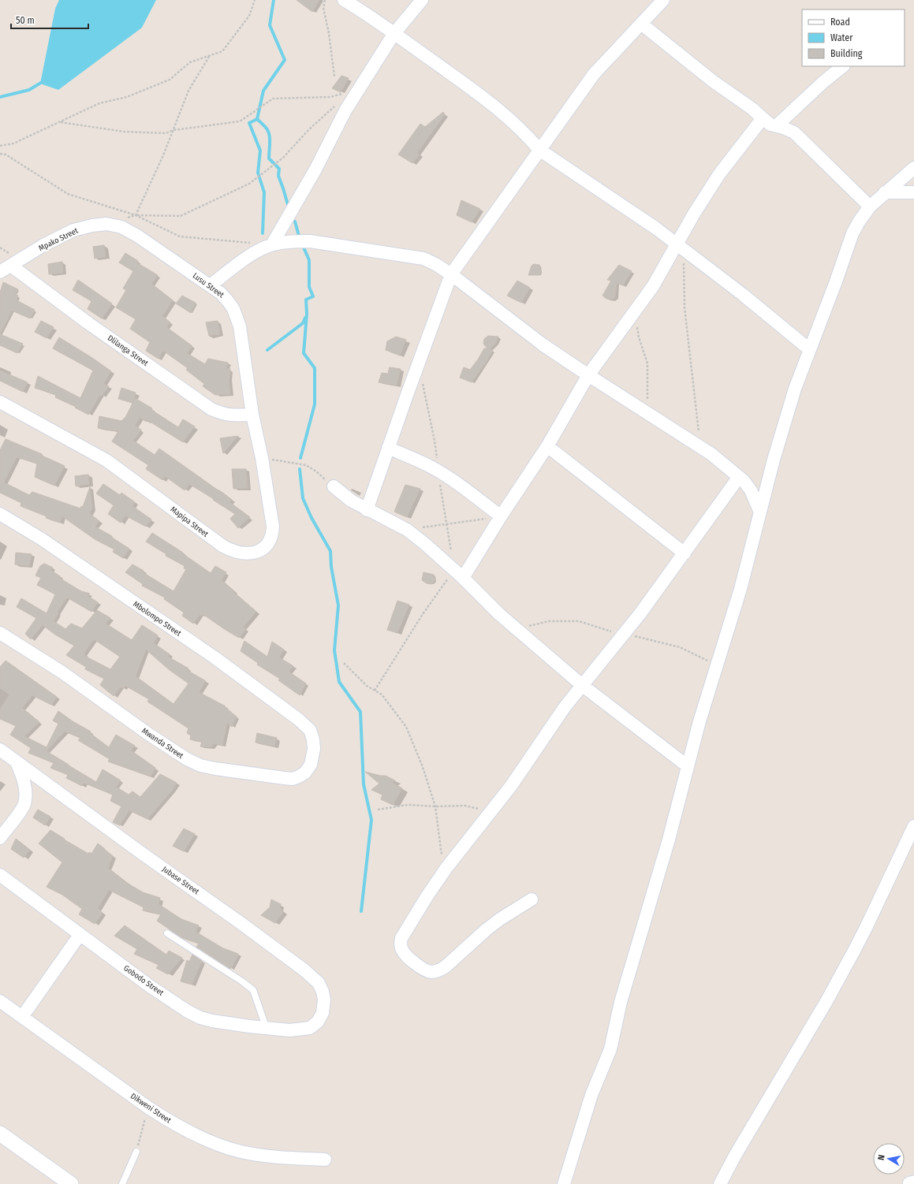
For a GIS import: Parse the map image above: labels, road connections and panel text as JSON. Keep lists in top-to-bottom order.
{
  "streets": {
    "street": [
      "Mpako Street",
      "Lusu Street",
      "Dlilanga Street",
      "Mapipa Street",
      "Mbolompo Street",
      "Mwanda Street",
      "Jubase Street",
      "Gobodo Street",
      "Dikweni Street"
    ]
  },
  "crossings": [
    ["Mpako Street", "Lusu Street"],
    ["Mpako Street", "Dlilanga Street"],
    ["Lusu Street", "Dlilanga Street"],
    ["Lusu Street", "Mapipa Street"],
    ["Dlilanga Street", "Mapipa Street"],
    ["Mbolompo Street", "Mwanda Street"],
    ["Jubase Street", "Gobodo Street"]
  ],
  "legend": ["Road", "Water", "Building"],
  "scale_bar": "50 m",
  "north": "left"
}
